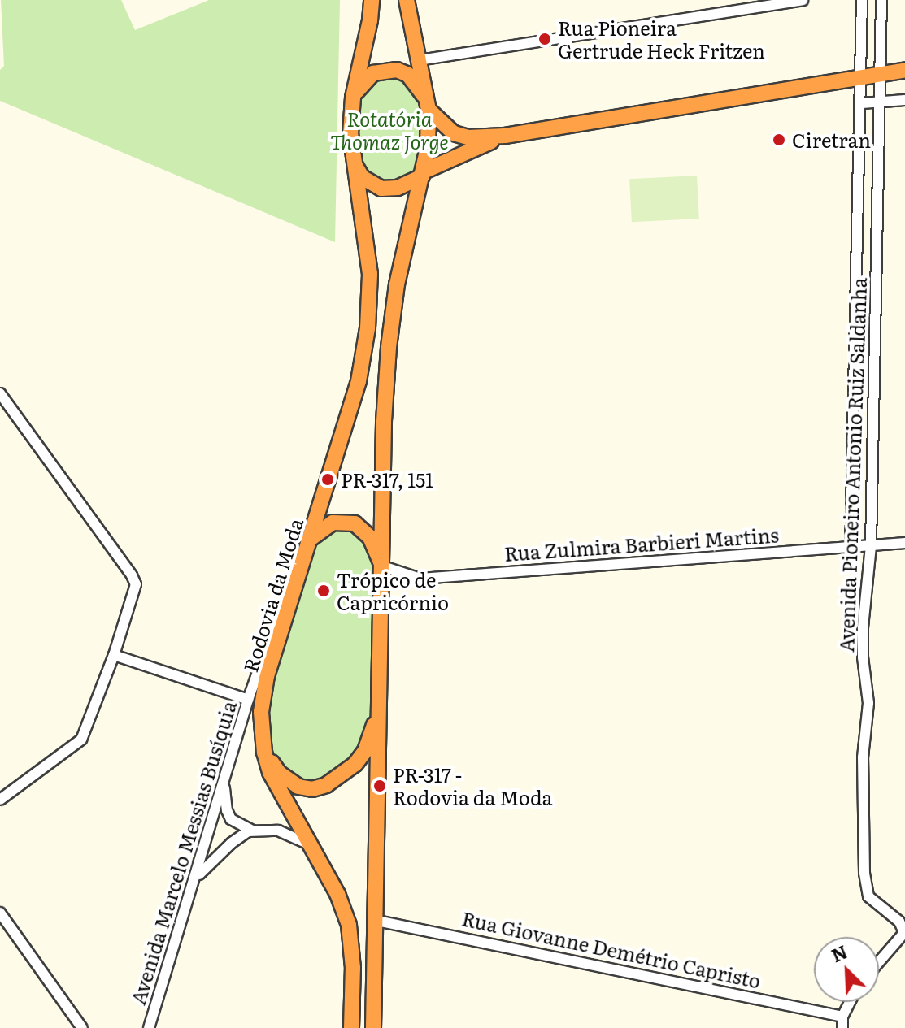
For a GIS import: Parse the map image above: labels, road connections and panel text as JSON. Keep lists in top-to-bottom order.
{
  "streets": {
    "highway": ["Rodovia da Moda"],
    "street": [
      "Avenida Pioneiro Antonio Ruiz Saldanha",
      "Rua Zulmira Barbieri Martins",
      "Avenida Marcelo Messias Busíquia",
      "Rua Giovanne Demétrio Capristo"
    ]
  },
  "crossings": [
    ["Avenida Pioneiro Antonio Ruiz Saldanha", "Rua Zulmira Barbieri Martins"],
    ["Rodovia da Moda", "Avenida Marcelo Messias Busíquia"]
  ],
  "parks": ["Rotatória Thomaz Jorge"],
  "places": [
    "Rua Pioneira Gertrude Heck Fritzen",
    "Ciretran",
    "PR-317, 151",
    "Trópico de Capricórnio",
    "PR-317 - Rodovia da Moda"
  ],
  "north": "top left"
}
